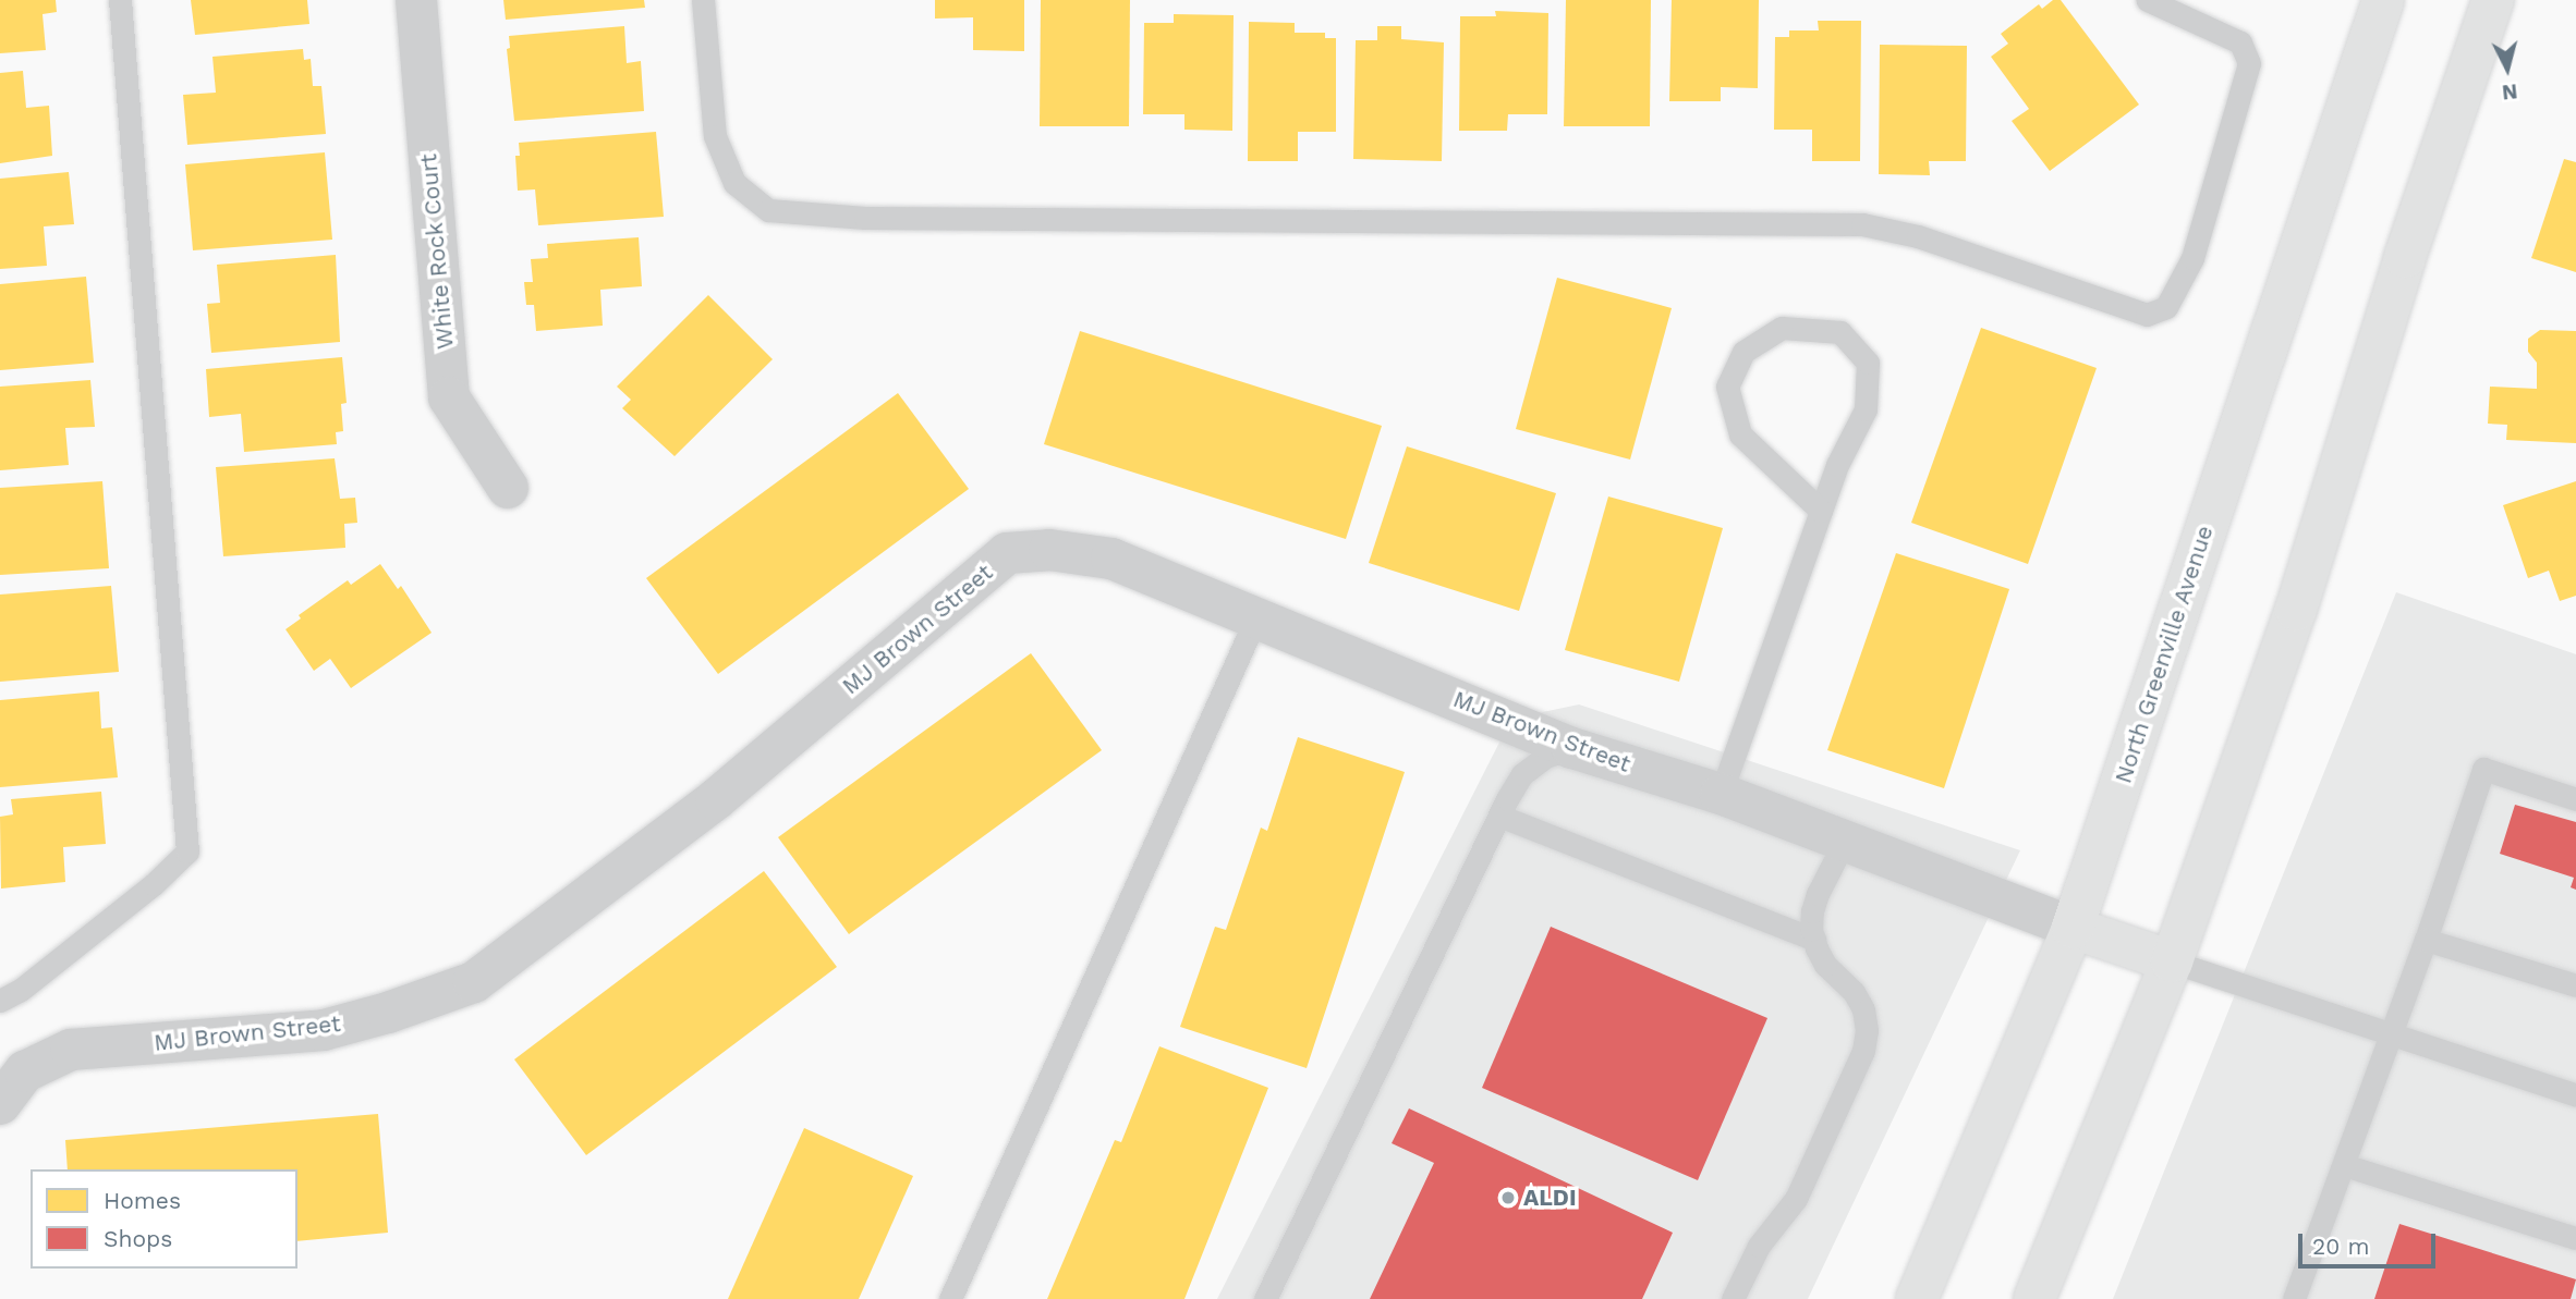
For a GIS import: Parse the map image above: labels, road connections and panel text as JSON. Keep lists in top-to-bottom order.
{
  "streets": {
    "main road": ["North Greenville Avenue"],
    "street": ["White Rock Court", "MJ Brown Street"]
  },
  "crossings": [
    ["MJ Brown Street", "North Greenville Avenue"]
  ],
  "places": ["ALDI"],
  "legend": ["Homes", "Shops"],
  "scale_bar": "20 m",
  "north": "bottom"
}
